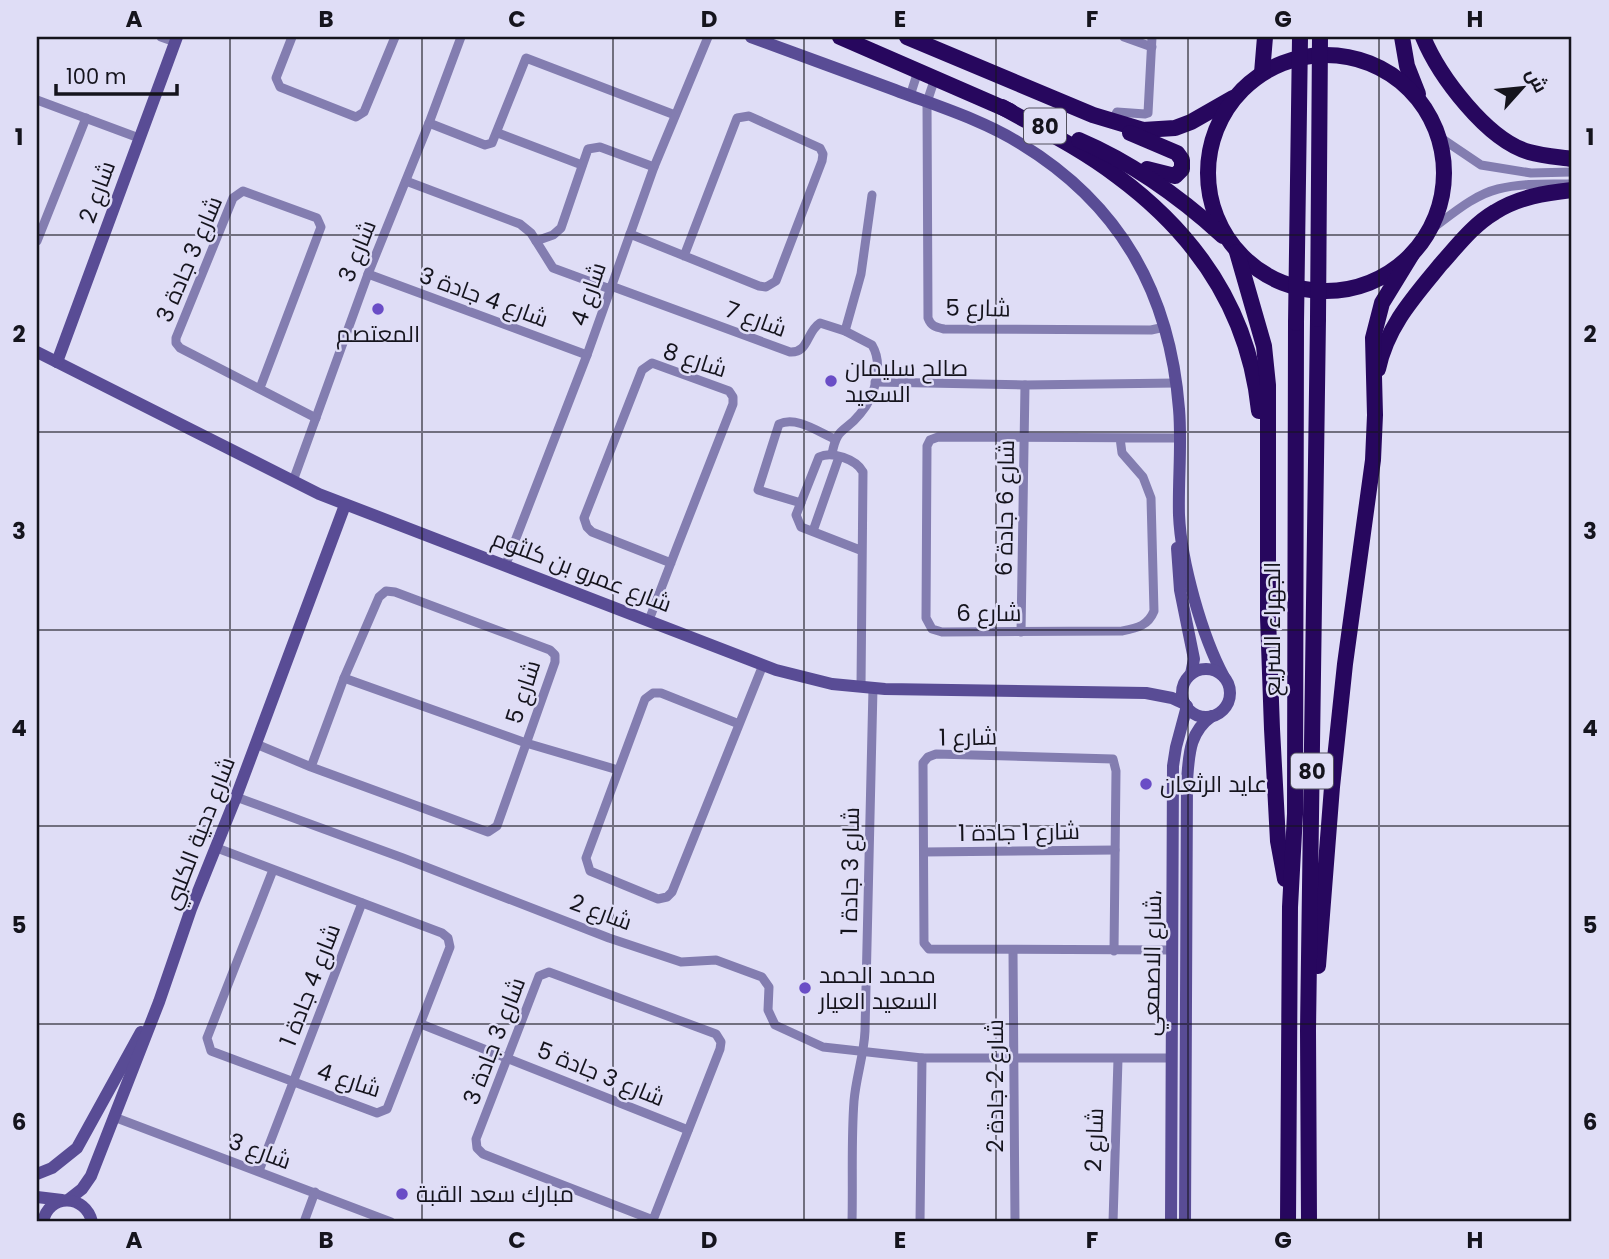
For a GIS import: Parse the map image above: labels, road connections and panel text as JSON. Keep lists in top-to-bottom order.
{
  "streets": {
    "highway": ["80", "الجهراء السريع"],
    "street": [
      "شارع 2",
      "شارع 3",
      "شارع 3 جادة 3",
      "شارع 4",
      "شارع 4 جادة 3",
      "شارع 5",
      "شارع 7",
      "شارع 8",
      "شارع 6 جادة 6",
      "شارع عمرو بن كلثوم",
      "شارع 6",
      "شارع 1",
      "شارع 1 جادة 1",
      "شارع دحية الكلبي",
      "شارع 3 جادة 1",
      "شارع الاصمعي،",
      "شارع 4 جادة 1",
      "شارع 3 جادة 5",
      "شارع 2 جادة 2"
    ]
  },
  "crossings": [
    ["شارع 2", "شارع عمرو بن كلثوم"],
    ["شارع 2", "شارع دحية الكلبي"],
    ["شارع 2", "شارع 3 جادة 1"],
    ["شارع 2", "شارع الاصمعي،"],
    ["شارع 2", "شارع 2 جادة 2"],
    ["شارع 3", "شارع 3 جادة 3"],
    ["شارع 3", "شارع 4 جادة 3"],
    ["شارع 3", "شارع عمرو بن كلثوم"],
    ["شارع 3", "شارع دحية الكلبي"],
    ["شارع 3", "شارع 4 جادة 1"],
    ["شارع 3 جادة 3", "شارع 3 جادة 5"],
    ["شارع 4", "شارع 4 جادة 3"],
    ["شارع 4", "شارع 7"],
    ["شارع 4", "شارع عمرو بن كلثوم"],
    ["شارع 4", "شارع دحية الكلبي"],
    ["شارع 4", "شارع 4 جادة 1"],
    ["شارع 4", "شارع 3 جادة 5"],
    ["شارع 5", "شارع دحية الكلبي"],
    ["شارع 8", "شارع عمرو بن كلثوم"],
    ["شارع 6 جادة 6", "شارع 6"],
    ["شارع عمرو بن كلثوم", "شارع دحية الكلبي"],
    ["شارع عمرو بن كلثوم", "شارع 3 جادة 1"],
    ["شارع عمرو بن كلثوم", "شارع الاصمعي،"],
    ["شارع 1", "شارع 1 جادة 1"],
    ["شارع 1", "شارع الاصمعي،"],
    ["شارع 1", "شارع 2 جادة 2"]
  ],
  "places": [
    "المعتصم",
    "صالح سليمان السعيد",
    "عايد الرثعان",
    "محمد الحمد السعيد العيار",
    "مبارك سعد القبة"
  ],
  "scale_bar": "100 m",
  "north": "top right",
  "grid": {
    "columns": [
      "A",
      "B",
      "C",
      "D",
      "E",
      "F",
      "G",
      "H"
    ],
    "rows": [
      "1",
      "2",
      "3",
      "4",
      "5",
      "6"
    ]
  }
}
